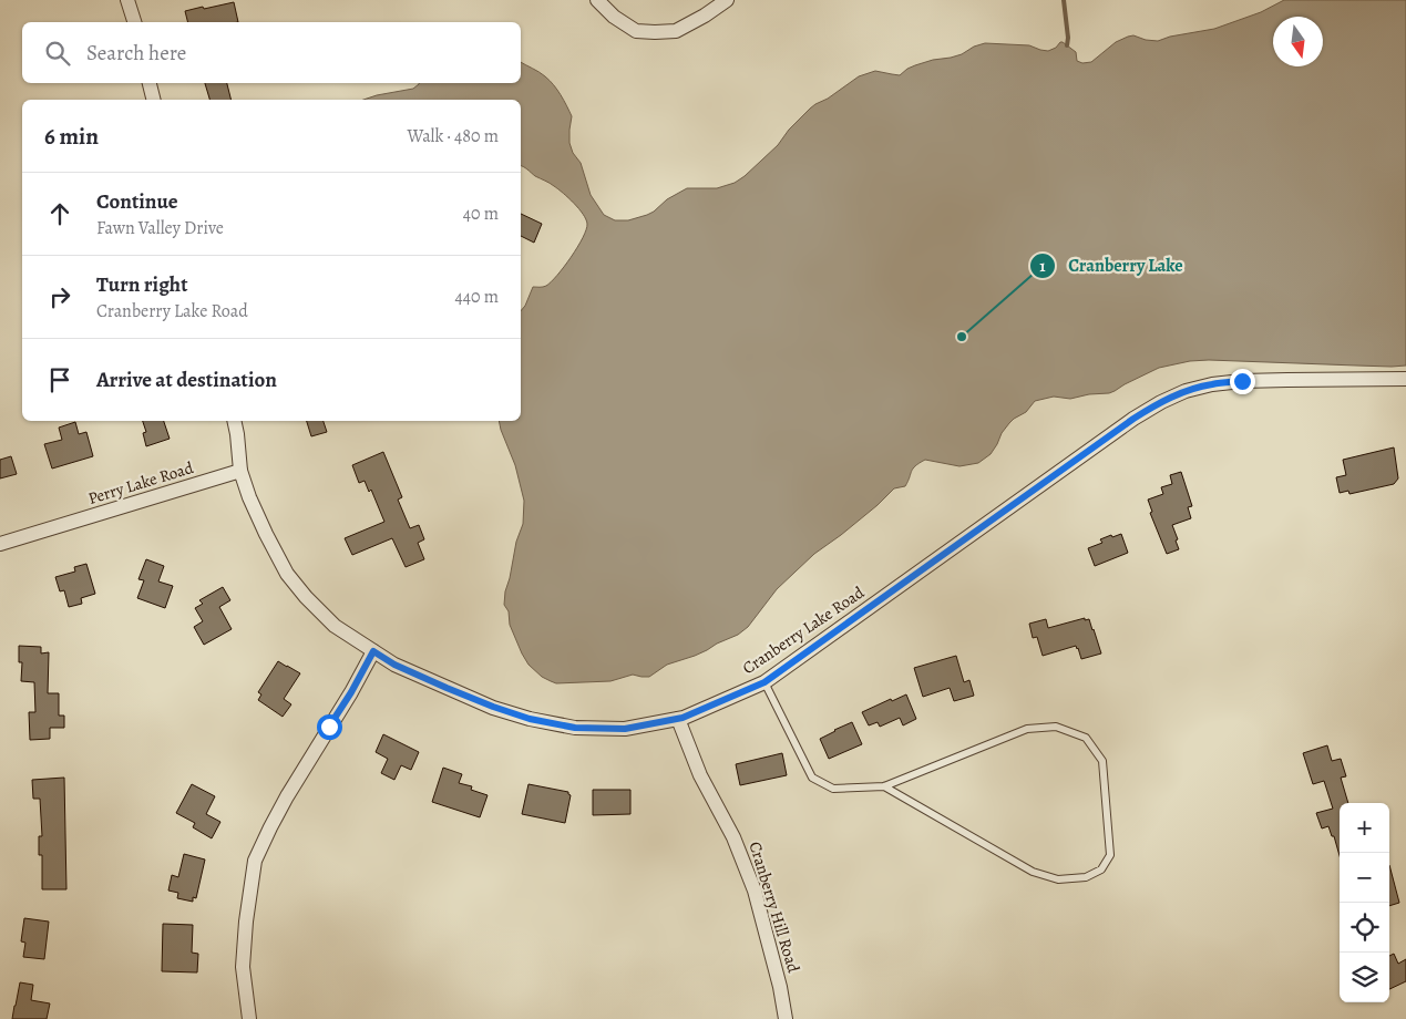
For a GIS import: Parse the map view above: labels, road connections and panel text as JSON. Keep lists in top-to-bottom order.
{
  "streets": {
    "street": ["Perry Lake Road", "Cranberry Lake Road", "Cranberry Hill Road"]
  },
  "crossings": [
    ["Perry Lake Road", "Cranberry Lake Road"],
    ["Cranberry Lake Road", "Cranberry Hill Road"]
  ],
  "places": ["Cranberry Lake"],
  "north": "bottom",
  "page": {
    "search": "Search here",
    "heading": ["6 min", "Walk · 480 m"],
    "list": [
      ["Continue", "Fawn Valley Drive", "40 m"],
      ["Turn right", "Cranberry Lake Road", "440 m"],
      "Arrive at destination"
    ],
    "map_buttons": ["+", "−"]
  }
}
